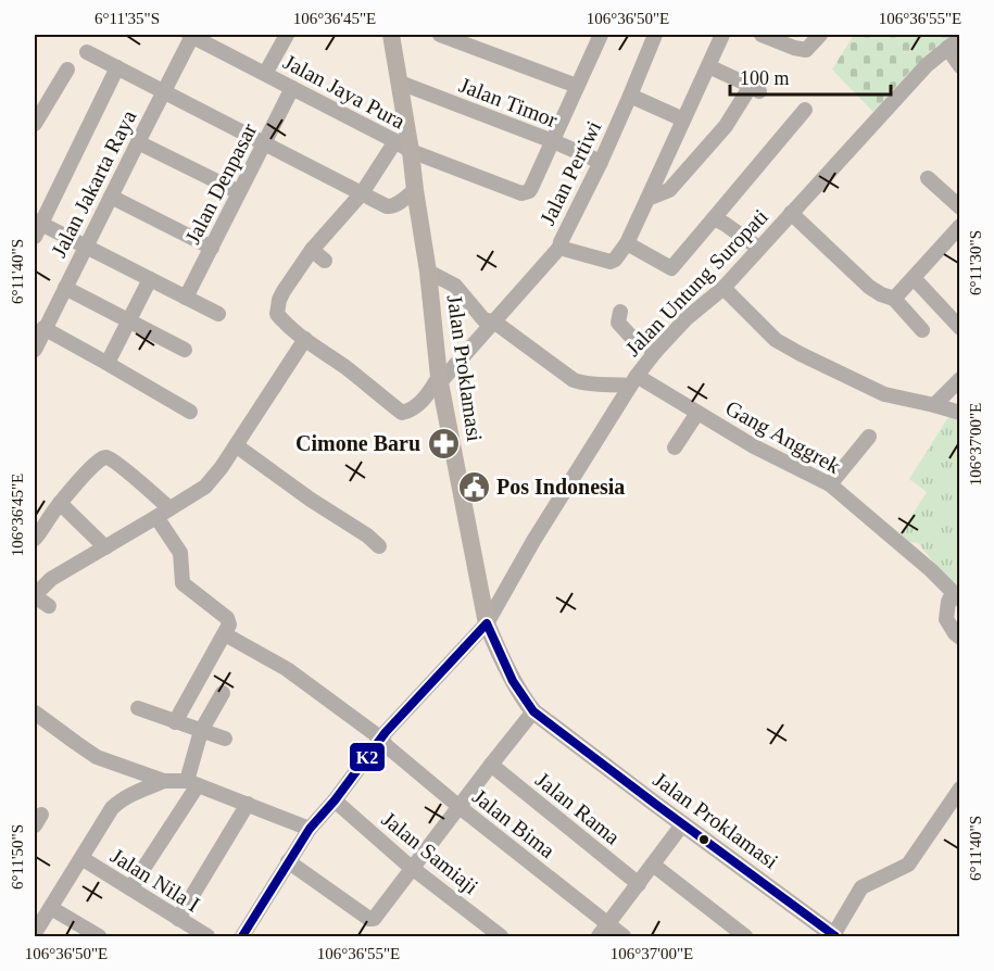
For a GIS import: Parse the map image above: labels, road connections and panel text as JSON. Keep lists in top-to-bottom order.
{
  "streets": {
    "main road": ["Jalan Proklamasi"],
    "street": [
      "Jalan Jaya Pura",
      "Jalan Timor",
      "Jalan Pertiwi",
      "Jalan Jakarta Raya",
      "Jalan Denpasar",
      "Jalan Untung Suropati",
      "Gang Anggrek",
      "Jalan Rama",
      "Jalan Bima",
      "Jalan Samiaji",
      "Jalan Nila I"
    ]
  },
  "crossings": [
    ["Jalan Jaya Pura", "Jalan Timor"],
    ["Jalan Jaya Pura", "Jalan Jakarta Raya"],
    ["Jalan Jaya Pura", "Jalan Denpasar"],
    ["Jalan Jaya Pura", "Jalan Proklamasi"],
    ["Jalan Timor", "Jalan Pertiwi"],
    ["Jalan Timor", "Jalan Proklamasi"],
    ["Jalan Untung Suropati", "Jalan Proklamasi"],
    ["Jalan Untung Suropati", "Gang Anggrek"],
    ["Jalan Untung Suropati", "Jalan Bima"],
    ["Jalan Untung Suropati", "Jalan Samiaji"]
  ],
  "places": {
    "pharmacy": ["Cimone Baru"],
    "public building": ["Pos Indonesia"]
  },
  "lines": ["transit line K2"],
  "scale_bar": "100 m",
  "coordinates": [
    "6°11'35\"S",
    "106°36'45\"E",
    "106°36'50\"E",
    "106°36'55\"E",
    "6°11'30\"S",
    "6°11'40\"S",
    "106°37'00\"E",
    "6°11'50\"S"
  ]
}
